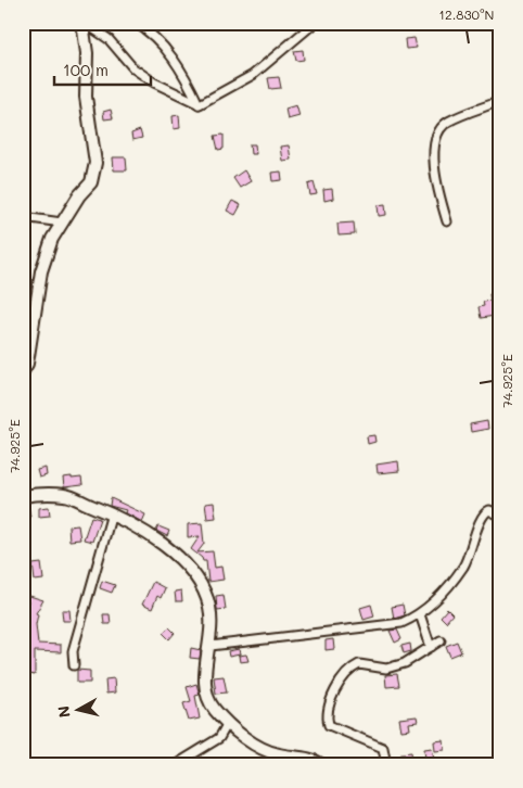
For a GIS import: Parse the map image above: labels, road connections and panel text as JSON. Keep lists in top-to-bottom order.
{
  "scale_bar": "100 m",
  "north": "left",
  "coordinates": ["12.830°N", "74.925°E"]
}
